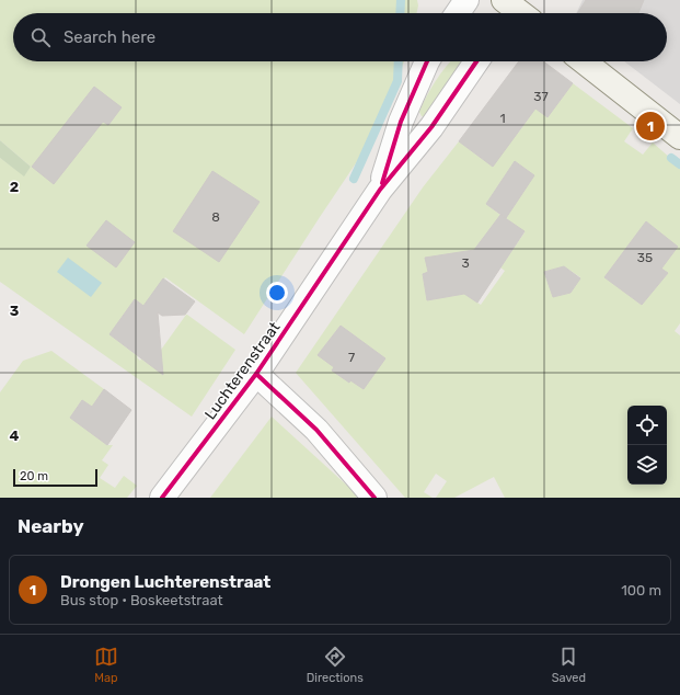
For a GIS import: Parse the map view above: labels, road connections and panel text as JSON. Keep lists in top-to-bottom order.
{
  "streets": {
    "street": ["Luchterenstraat"]
  },
  "house_numbers": [
    "37",
    "1",
    "8",
    "35",
    "3",
    "7"
  ],
  "scale_bar": "20 m",
  "page": {
    "search": "Search here",
    "pins": "1",
    "scale": "20 m",
    "heading": "Nearby",
    "list": [
      {
        "mark": "1",
        "name": "Drongen Luchterenstraat",
        "note": "Bus stop · Boskeetstraat",
        "value": "100 m"
      }
    ],
    "nav": ["Map", "Directions", "Saved"]
  },
  "grid": {
    "rows": ["2", "3", "4"]
  }
}
